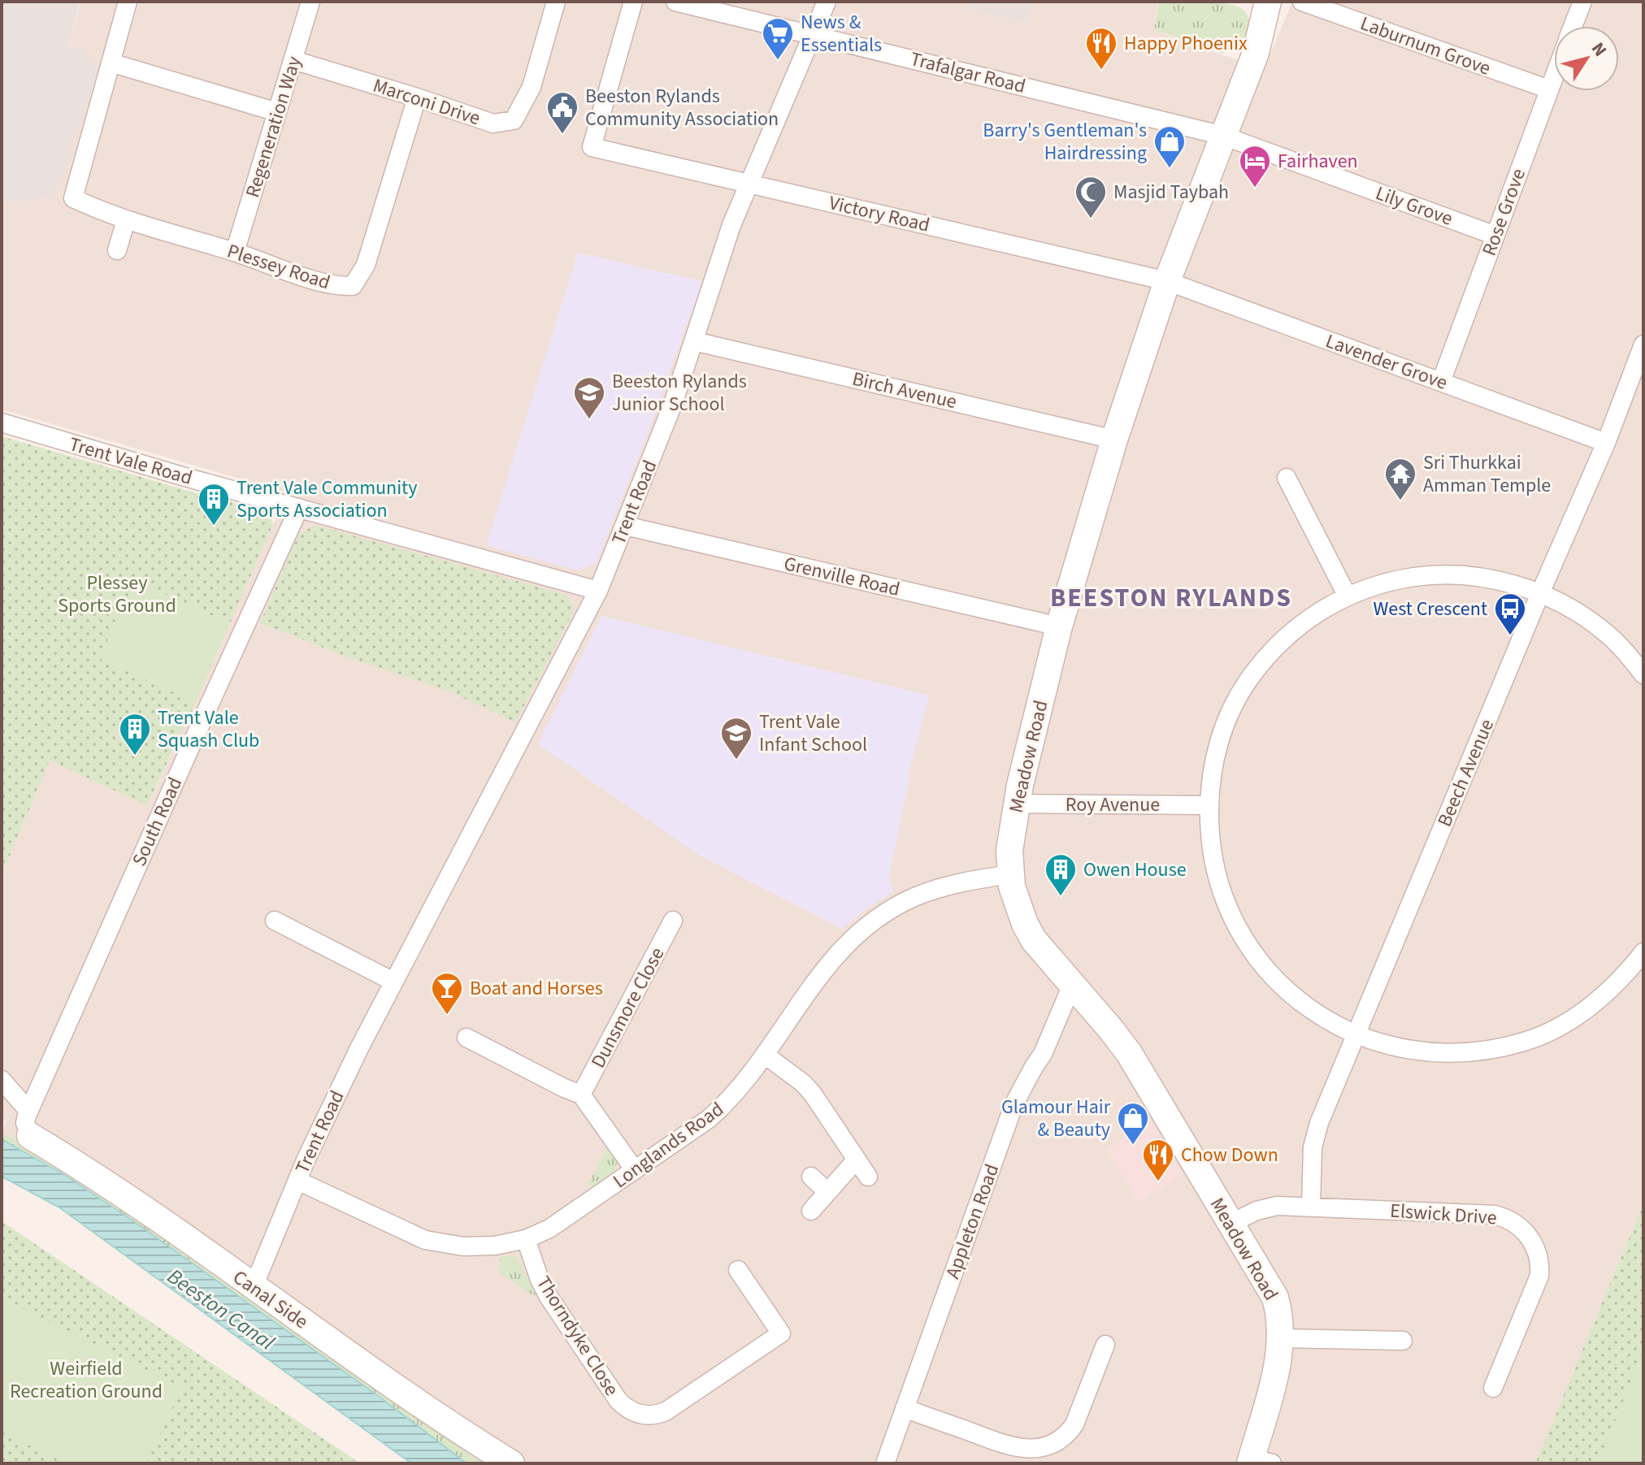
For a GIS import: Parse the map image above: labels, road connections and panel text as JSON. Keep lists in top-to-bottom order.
{
  "streets": {
    "street": [
      "Laburnum Grove",
      "Trafalgar Road",
      "Marconi Drive",
      "Regeneration Way",
      "Lily Grove",
      "Rose Grove",
      "Victory Road",
      "Plessey Road",
      "Lavender Grove",
      "Birch Avenue",
      "Trent Vale Road",
      "Trent Road",
      "Grenville Road",
      "Meadow Road",
      "Beech Avenue",
      "Roy Avenue",
      "South Road",
      "Dunsmore Close",
      "Longlands Road",
      "Elswick Drive",
      "Appleton Road",
      "Canal Side",
      "Thorndyke Close"
    ]
  },
  "crossings": [
    ["Laburnum Grove", "Rose Grove"],
    ["Trafalgar Road", "Lily Grove"],
    ["Trafalgar Road", "Trent Road"],
    ["Trafalgar Road", "Meadow Road"],
    ["Marconi Drive", "Regeneration Way"],
    ["Marconi Drive", "Plessey Road"],
    ["Regeneration Way", "Plessey Road"],
    ["Lily Grove", "Rose Grove"],
    ["Lily Grove", "Meadow Road"],
    ["Rose Grove", "Lavender Grove"],
    ["Victory Road", "Lavender Grove"],
    ["Victory Road", "Trent Road"],
    ["Victory Road", "Meadow Road"],
    ["Lavender Grove", "Meadow Road"],
    ["Lavender Grove", "Beech Avenue"],
    ["Birch Avenue", "Trent Road"],
    ["Birch Avenue", "Meadow Road"],
    ["Trent Vale Road", "Trent Road"],
    ["Trent Vale Road", "South Road"],
    ["Trent Road", "Grenville Road"],
    ["Trent Road", "Longlands Road"],
    ["Trent Road", "Canal Side"],
    ["Grenville Road", "Meadow Road"],
    ["Meadow Road", "Roy Avenue"],
    ["Meadow Road", "Longlands Road"],
    ["Meadow Road", "Elswick Drive"],
    ["Meadow Road", "Appleton Road"],
    ["Beech Avenue", "Elswick Drive"],
    ["South Road", "Canal Side"],
    ["Longlands Road", "Thorndyke Close"]
  ],
  "districts": ["BEESTON RYLANDS"],
  "water": ["Beeston Canal"],
  "parks": ["Plessey Sports Ground", "Weirfield Recreation Ground"],
  "places": {
    "supermarket": ["News & Essentials"],
    "restaurant": ["Happy Phoenix", "Chow Down"],
    "public building": ["Beeston Rylands Community Association"],
    "shop": ["Barry's Gentleman's Hairdressing", "Glamour Hair & Beauty"],
    "hotel": ["Fairhaven"],
    "mosque": ["Masjid Taybah"],
    "school or university": ["Beeston Rylands Junior School", "Trent Vale Infant School"],
    "temple": ["Sri Thurkkai Amman Temple"],
    "building": ["Trent Vale Community Sports Association", "Trent Vale Squash Club", "Owen House"],
    "bus stop": ["West Crescent"],
    "bar": ["Boat and Horses"]
  },
  "north": "top right"
}
